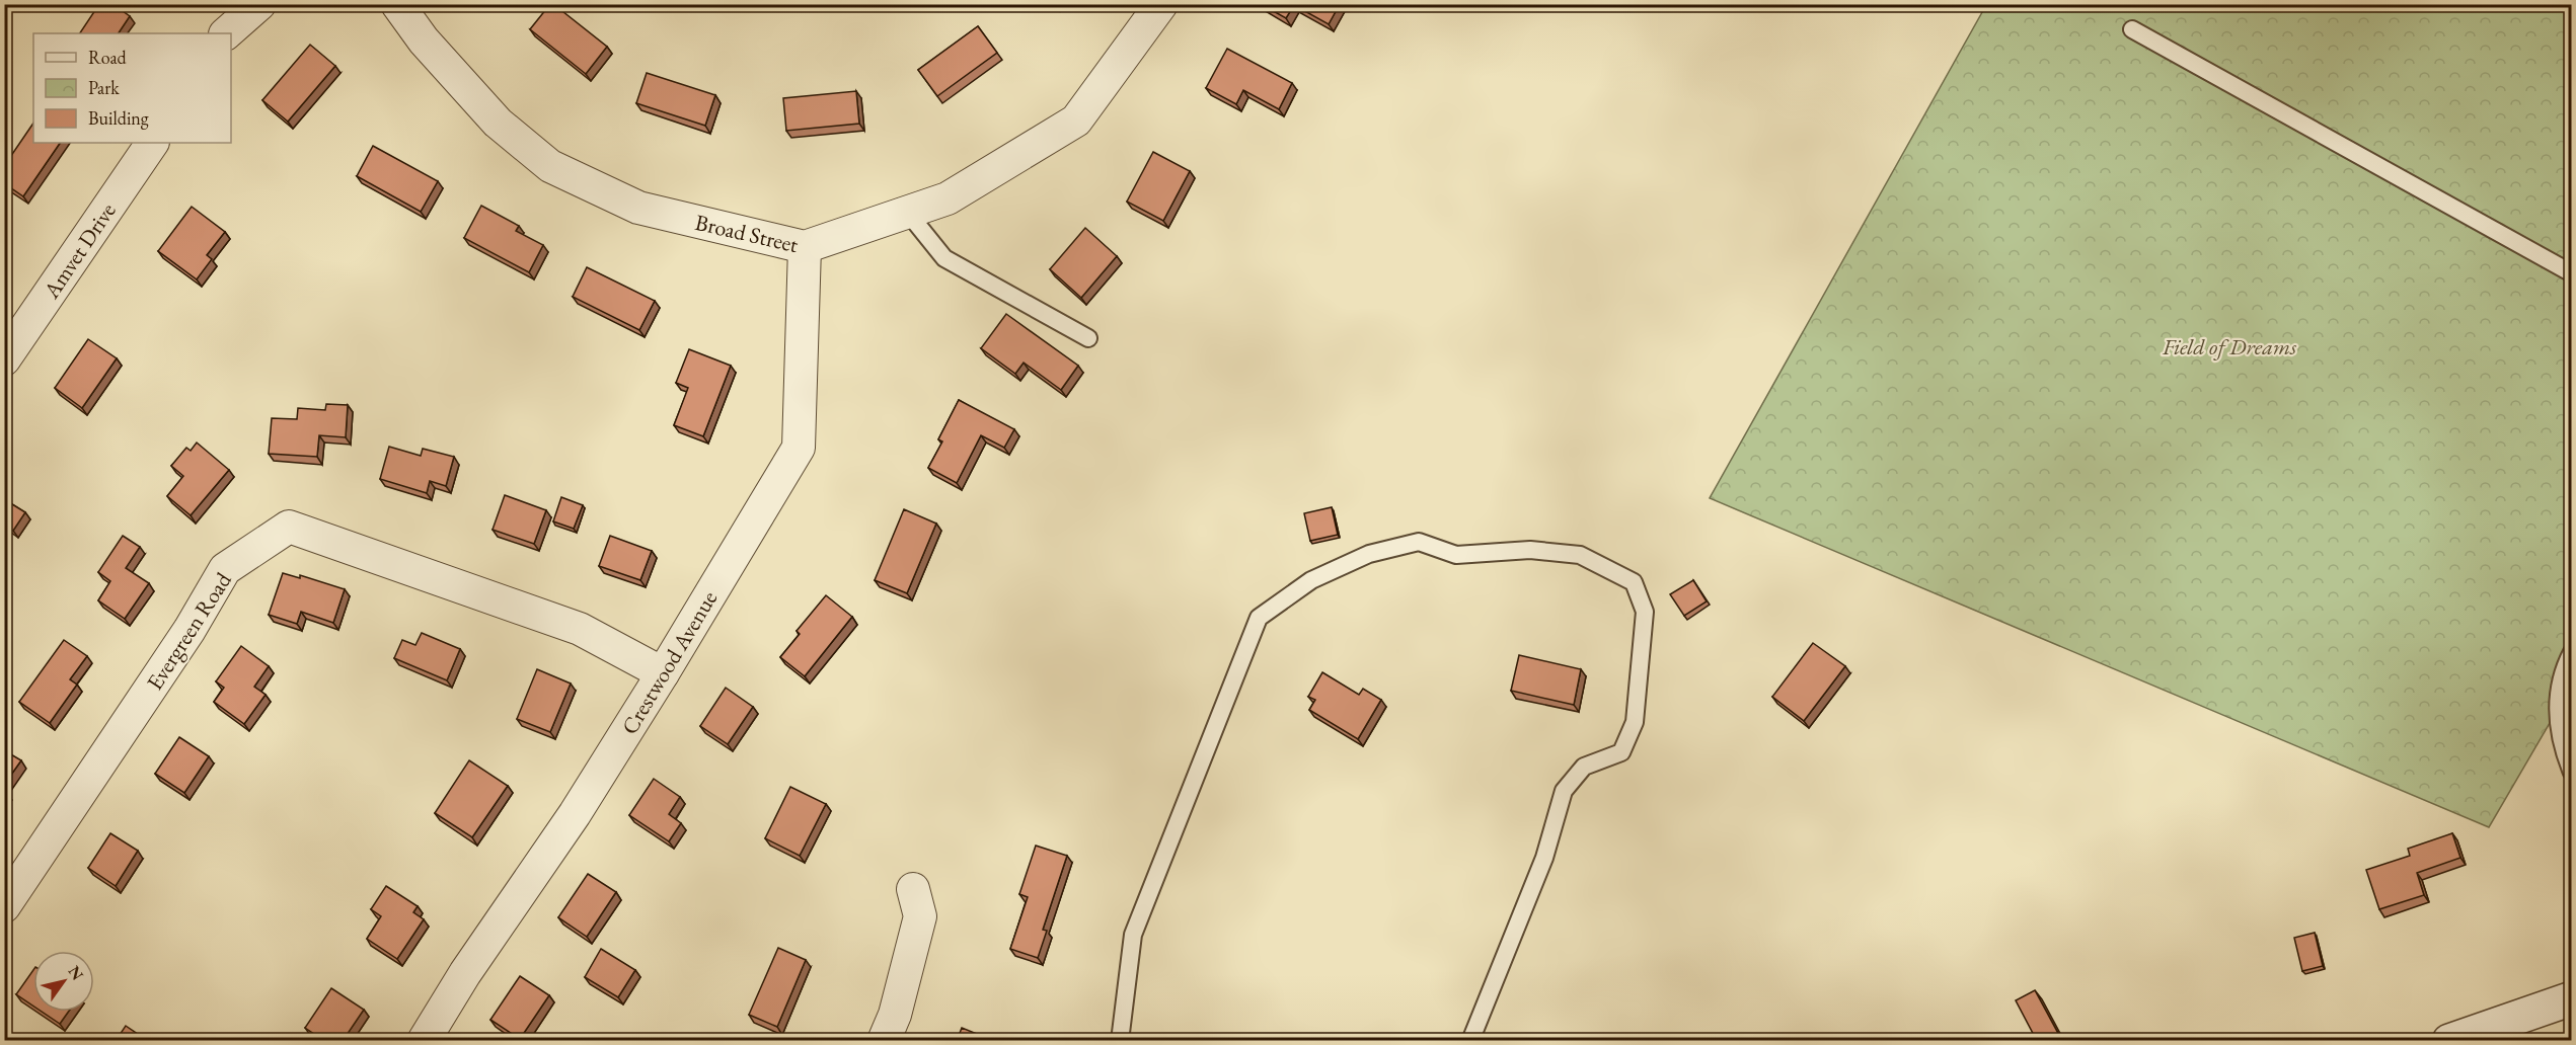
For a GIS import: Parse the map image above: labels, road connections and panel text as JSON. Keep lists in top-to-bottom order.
{
  "streets": {
    "street": [
      "Broad Street",
      "Amvet Drive",
      "Evergreen Road",
      "Crestwood Avenue"
    ]
  },
  "crossings": [
    ["Broad Street", "Crestwood Avenue"],
    ["Evergreen Road", "Crestwood Avenue"]
  ],
  "parks": ["Field of Dreams"],
  "legend": ["Road", "Park", "Building"],
  "north": "top right"
}
